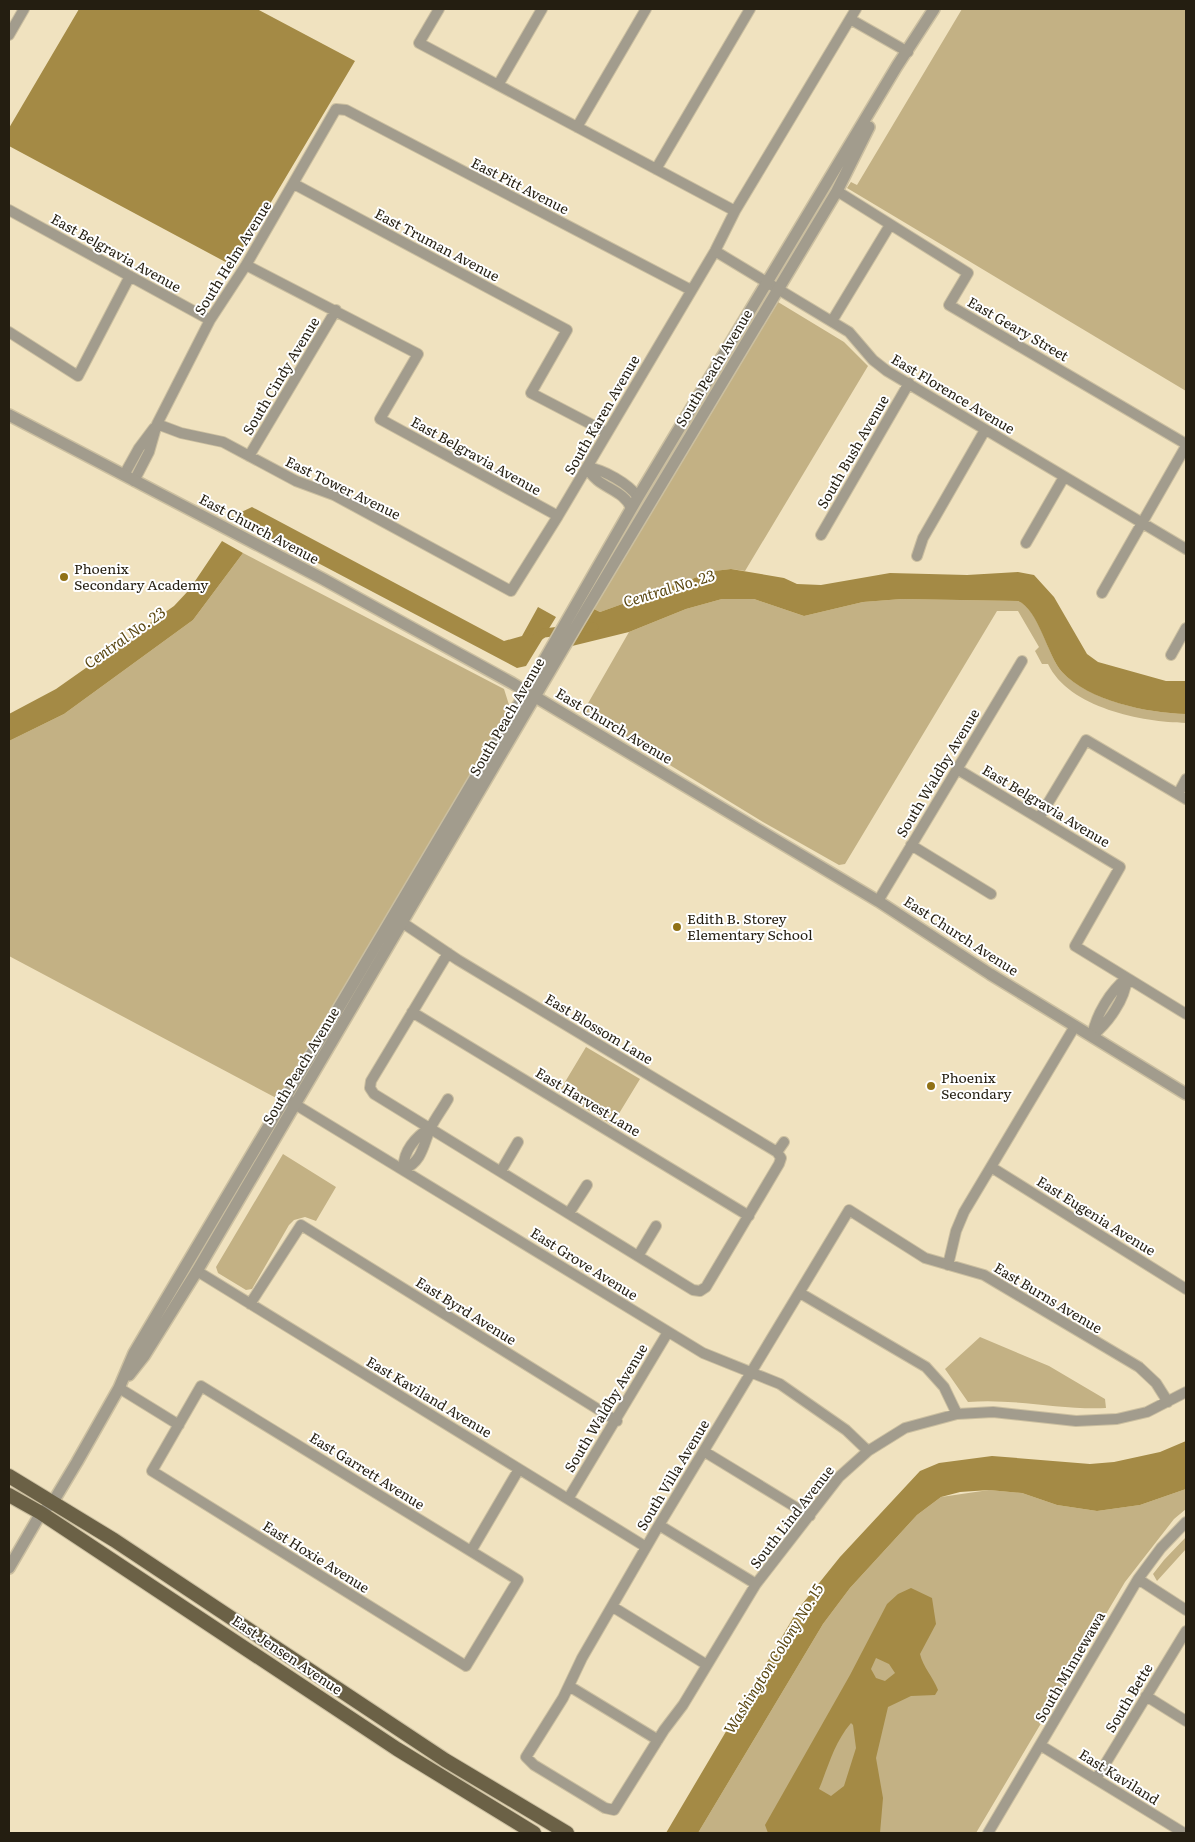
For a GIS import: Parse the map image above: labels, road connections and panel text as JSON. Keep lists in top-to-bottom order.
{
  "streets": {
    "main road": ["East Jensen Avenue"],
    "street": [
      "East Pitt Avenue",
      "East Truman Avenue",
      "East Belgravia Avenue",
      "South Helm Avenue",
      "East Geary Street",
      "South Peach Avenue",
      "South Cindy Avenue",
      "East Florence Avenue",
      "South Karen Avenue",
      "South Bush Avenue",
      "East Tower Avenue",
      "East Church Avenue",
      "South Waldby Avenue",
      "East Blossom Lane",
      "East Harvest Lane",
      "East Eugenia Avenue",
      "East Grove Avenue",
      "East Burns Avenue",
      "East Byrd Avenue",
      "East Kaviland Avenue",
      "East Garrett Avenue",
      "South Villa Avenue",
      "South Lind Avenue",
      "East Hoxie Avenue",
      "South Minnewawa",
      "South Bette",
      "East Kaviland"
    ]
  },
  "crossings": [
    ["East Pitt Avenue", "South Helm Avenue"],
    ["East Pitt Avenue", "South Karen Avenue"],
    ["East Truman Avenue", "South Helm Avenue"],
    ["East Truman Avenue", "South Karen Avenue"],
    ["East Belgravia Avenue", "South Helm Avenue"],
    ["East Belgravia Avenue", "South Cindy Avenue"],
    ["East Belgravia Avenue", "South Karen Avenue"],
    ["East Belgravia Avenue", "South Waldby Avenue"],
    ["South Helm Avenue", "East Tower Avenue"],
    ["South Helm Avenue", "East Church Avenue"],
    ["East Geary Street", "South Peach Avenue"],
    ["South Peach Avenue", "East Florence Avenue"],
    ["South Peach Avenue", "East Church Avenue"],
    ["South Peach Avenue", "East Blossom Lane"],
    ["South Peach Avenue", "East Grove Avenue"],
    ["South Peach Avenue", "East Kaviland Avenue"],
    ["South Peach Avenue", "East Jensen Avenue"],
    ["South Cindy Avenue", "East Tower Avenue"],
    ["East Florence Avenue", "South Karen Avenue"],
    ["East Florence Avenue", "South Bush Avenue"],
    ["South Karen Avenue", "East Tower Avenue"],
    ["East Church Avenue", "South Waldby Avenue"],
    ["South Waldby Avenue", "East Grove Avenue"],
    ["South Waldby Avenue", "East Byrd Avenue"],
    ["South Waldby Avenue", "East Kaviland Avenue"],
    ["East Grove Avenue", "South Villa Avenue"],
    ["East Grove Avenue", "South Lind Avenue"],
    ["East Burns Avenue", "South Villa Avenue"],
    ["East Burns Avenue", "South Lind Avenue"],
    ["East Byrd Avenue", "East Kaviland Avenue"],
    ["East Kaviland Avenue", "South Villa Avenue"],
    ["East Garrett Avenue", "East Hoxie Avenue"],
    ["South Villa Avenue", "South Lind Avenue"],
    ["South Minnewawa", "East Kaviland"],
    ["South Bette", "East Kaviland"]
  ],
  "water": ["Central No. 23", "Washington Colony No. 15"],
  "places": ["Phoenix Secondary Academy", "Edith B. Storey Elementary School", "Phoenix Secondary"]
}
